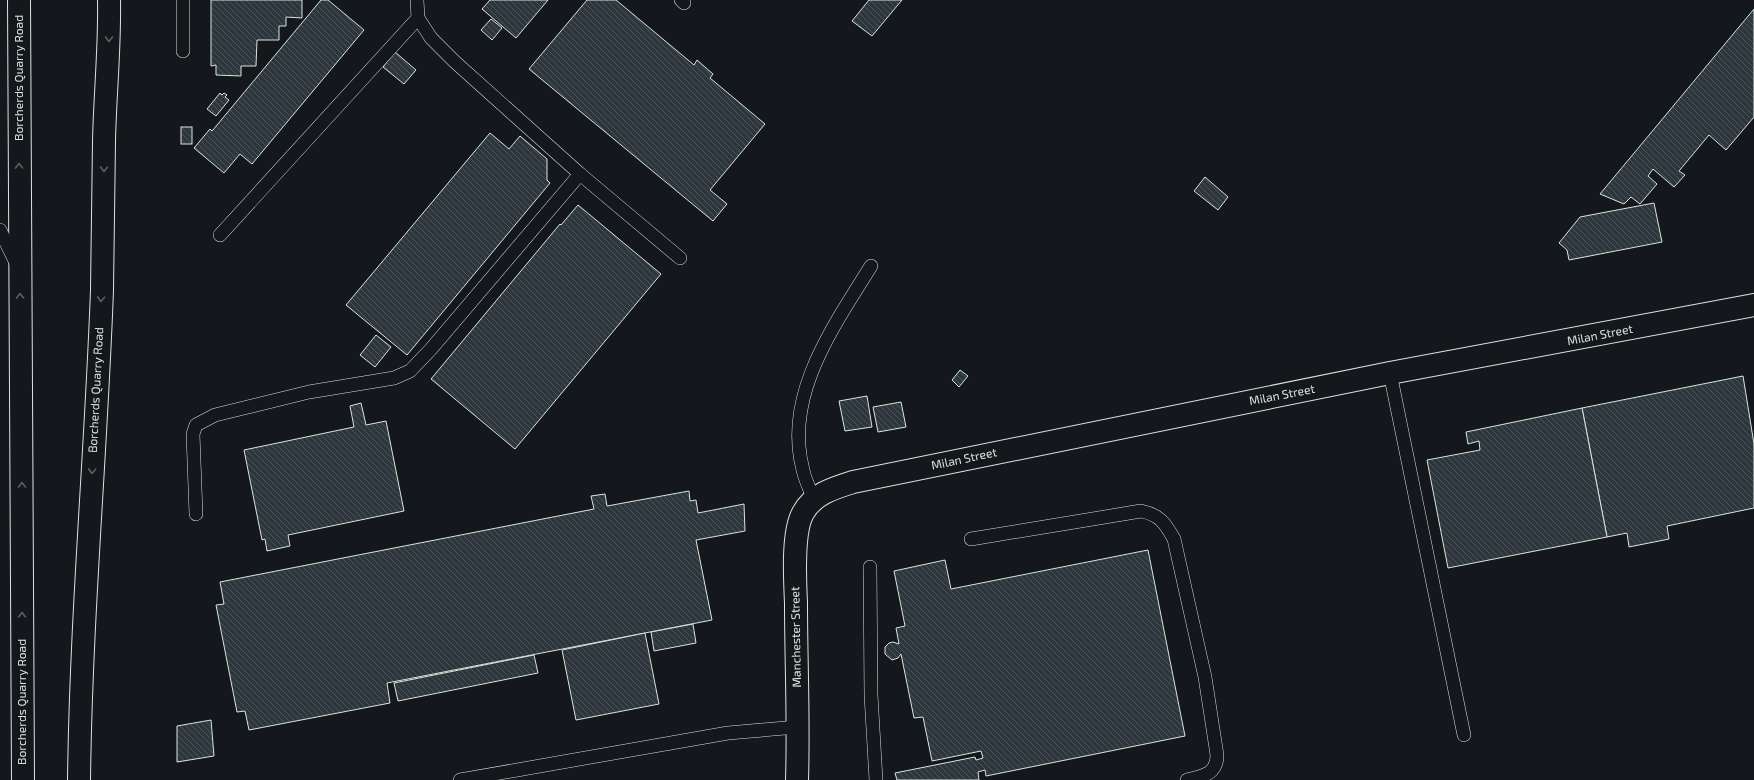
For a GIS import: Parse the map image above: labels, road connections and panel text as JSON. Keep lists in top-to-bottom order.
{
  "streets": {
    "main road": ["Borcherds Quarry Road", "Milan Street", "Manchester Street"]
  },
  "crossings": [
    ["Milan Street", "Manchester Street"]
  ]
}
